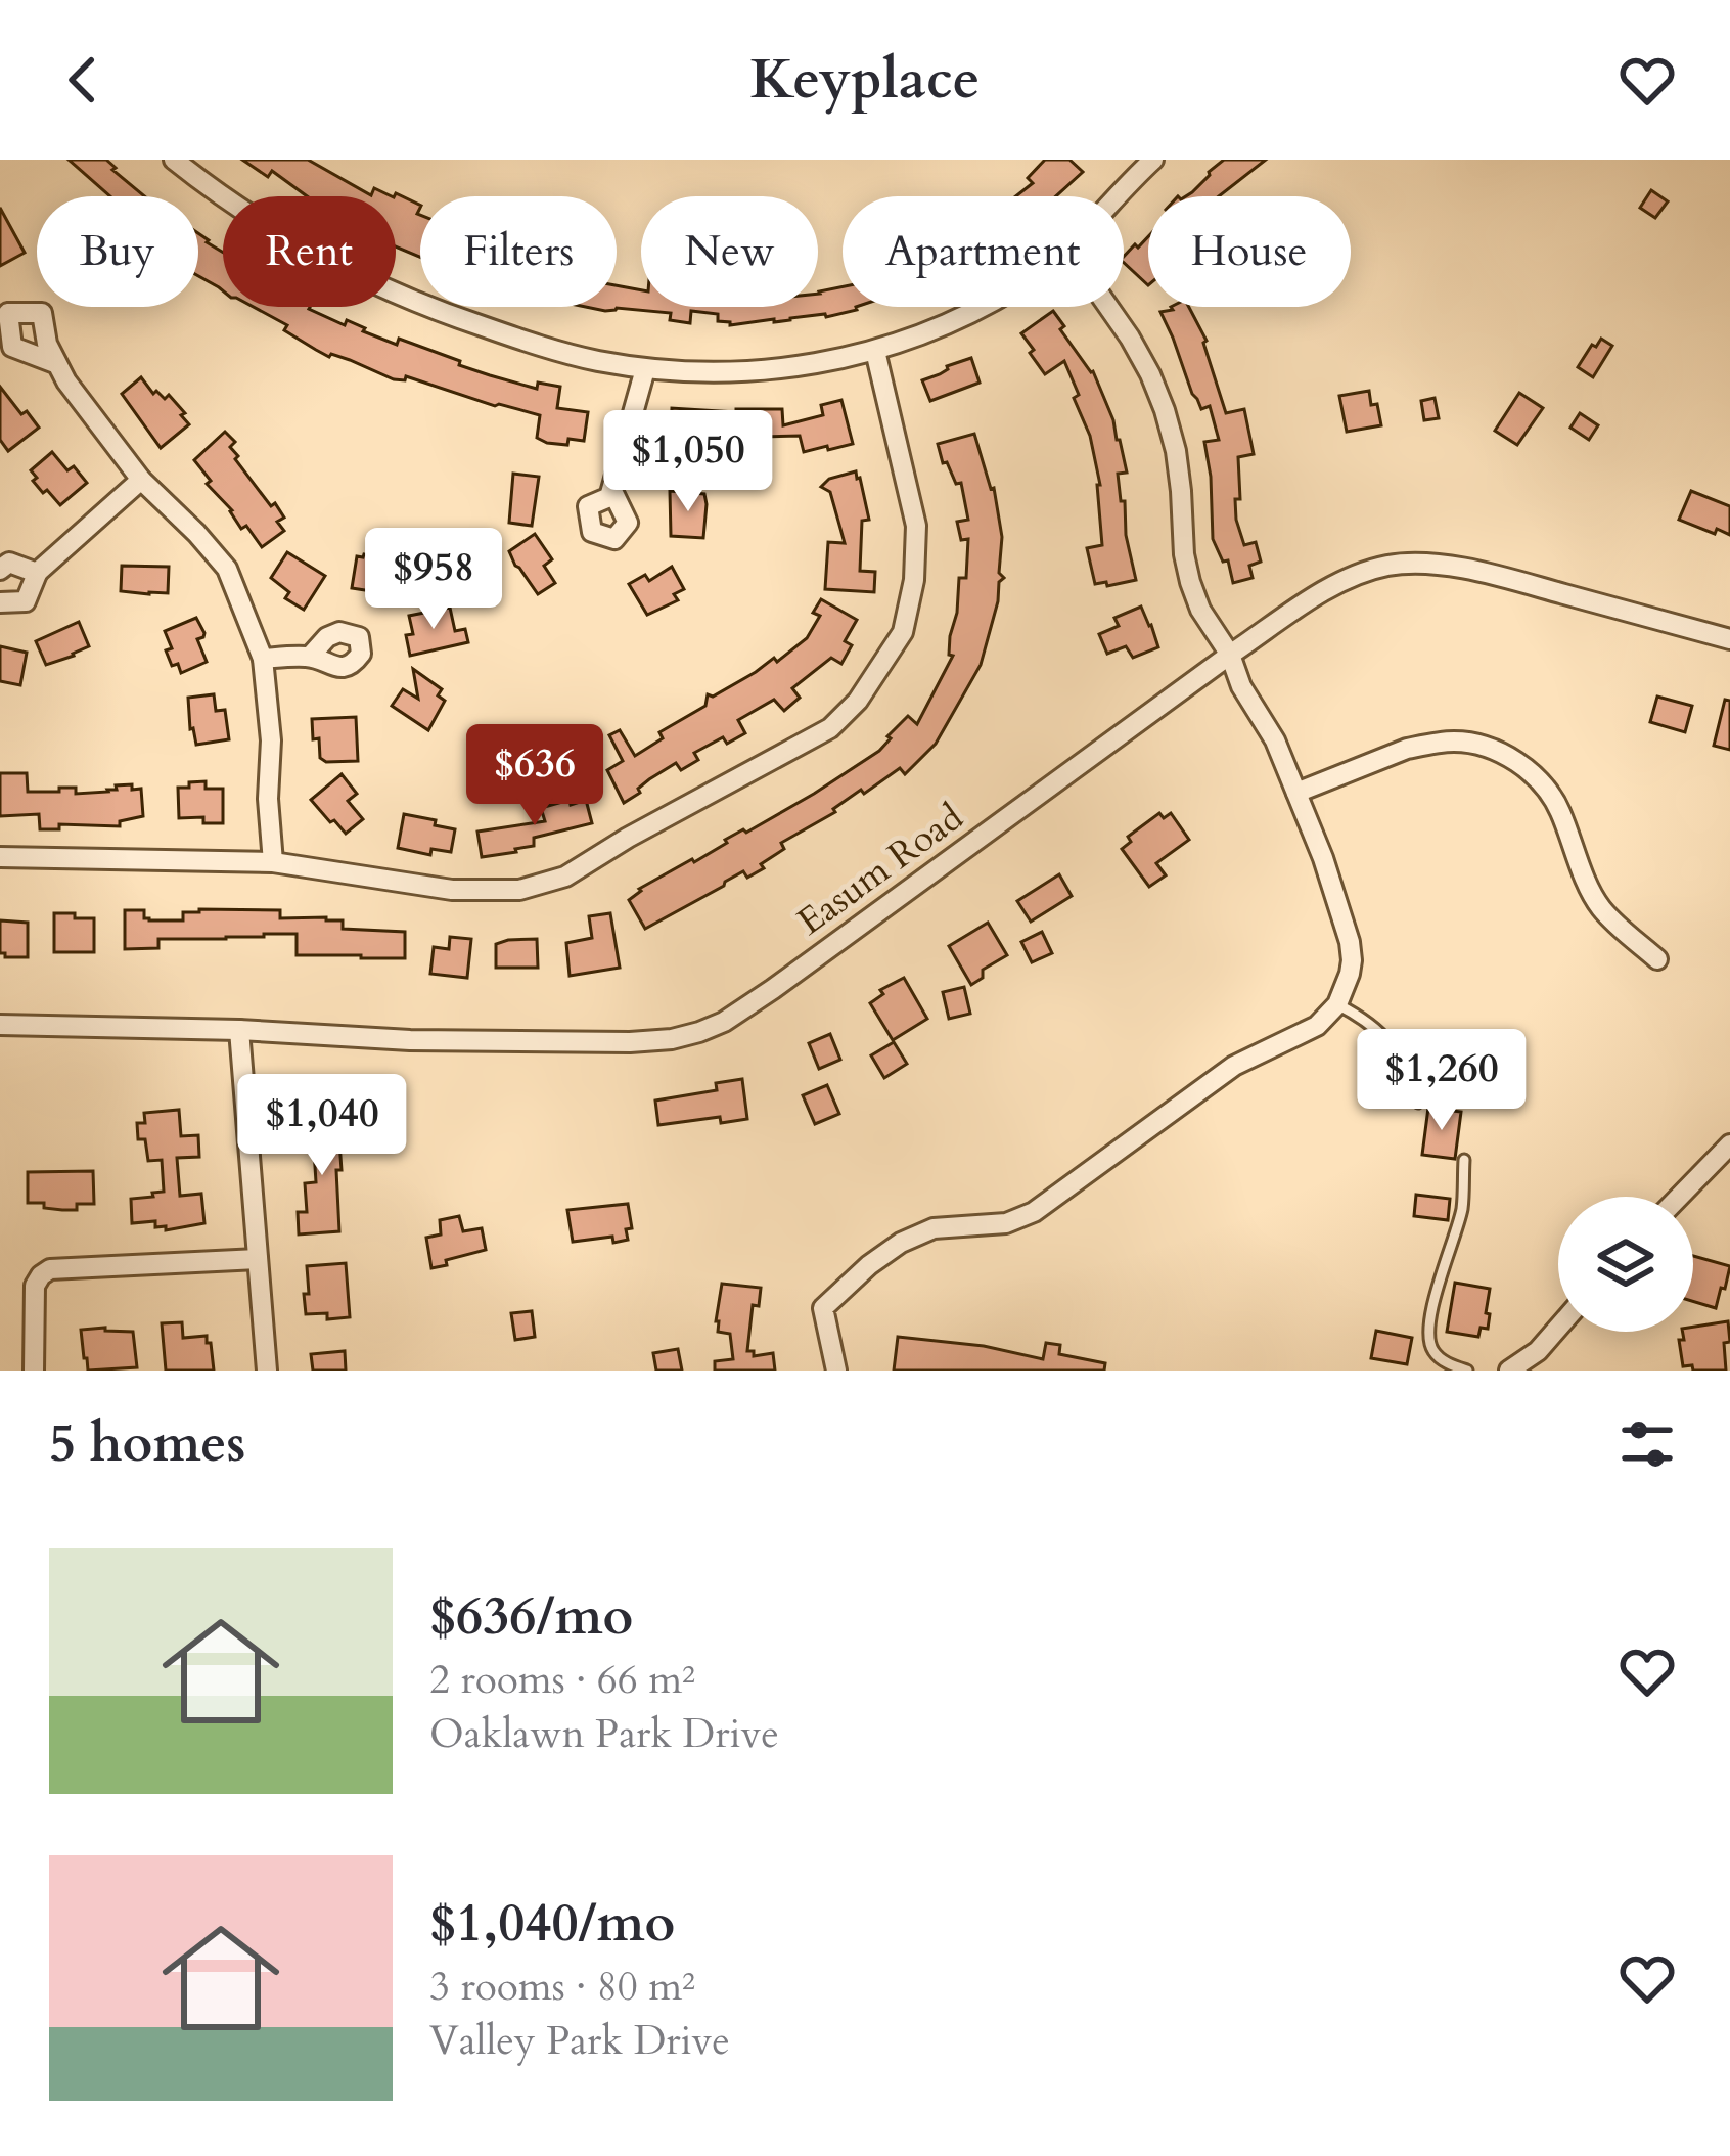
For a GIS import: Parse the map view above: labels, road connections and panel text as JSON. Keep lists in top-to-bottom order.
{
  "streets": {
    "street": ["Easum Road"]
  },
  "page": {
    "header": "Keyplace",
    "chip": [
      "Buy",
      "Rent",
      "Filters",
      "New",
      "Apartment",
      "House"
    ],
    "price": [
      "$1,050",
      "$958",
      "$636",
      "$1,260",
      "$1,040"
    ],
    "heading": "5 homes",
    "list": [
      {
        "name": "$636/mo",
        "note": "2 rooms · 66 m² · Oaklawn Park Drive"
      },
      {
        "name": "$1,040/mo",
        "note": "3 rooms · 80 m² · Valley Park Drive"
      }
    ]
  }
}
